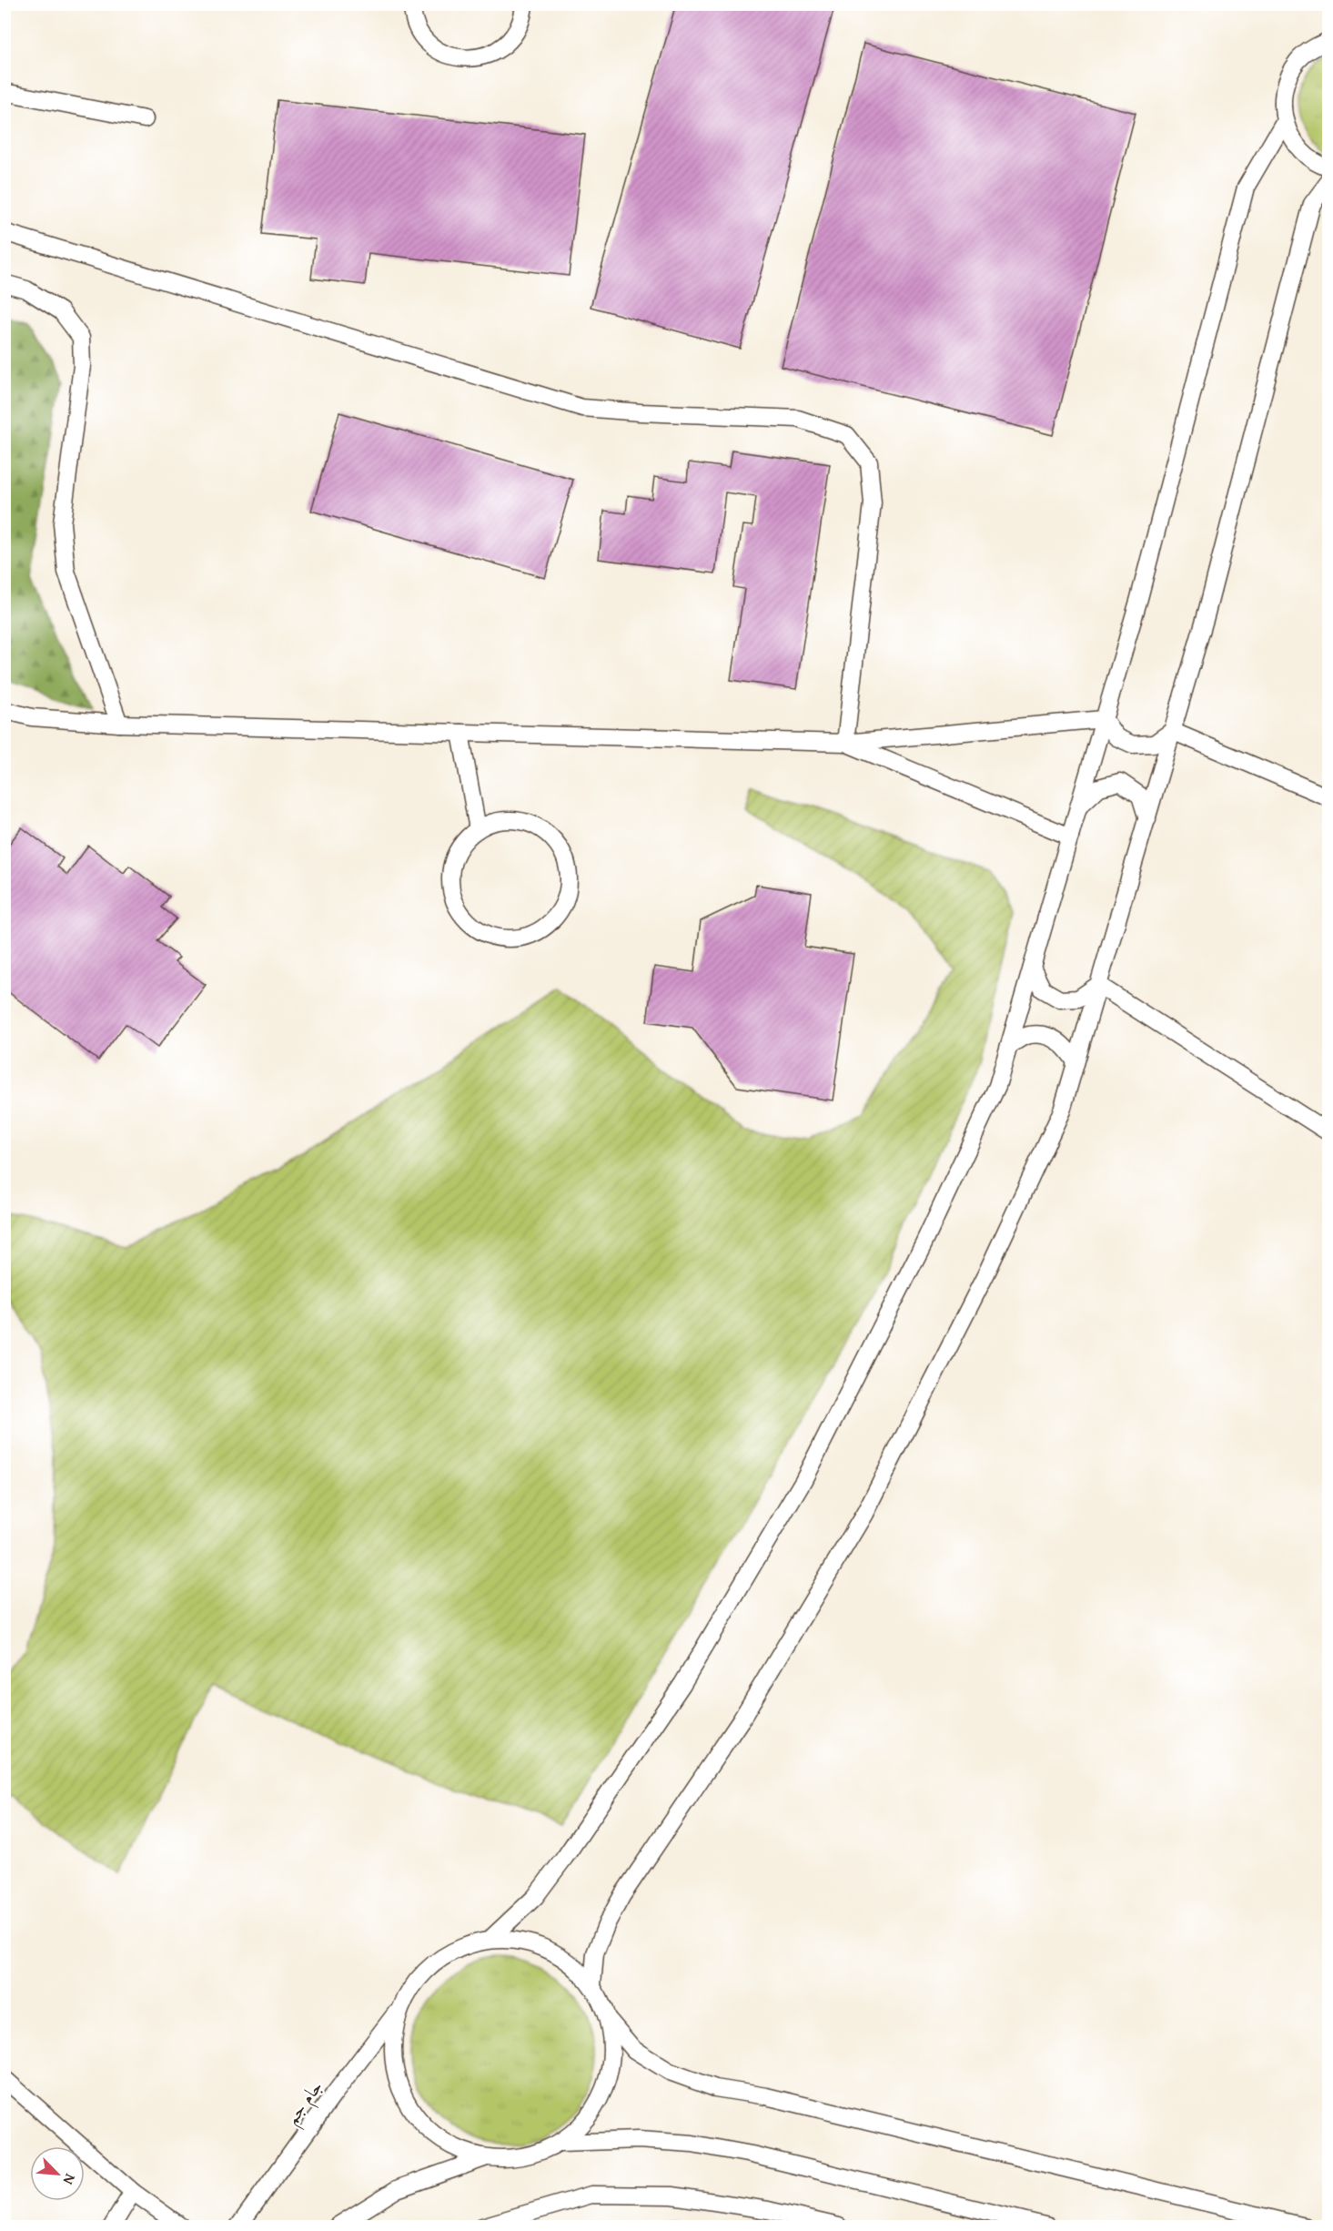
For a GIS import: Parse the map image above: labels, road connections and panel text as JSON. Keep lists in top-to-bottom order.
{
  "streets": {
    "lane": ["جام جم"]
  },
  "north": "bottom right"
}
